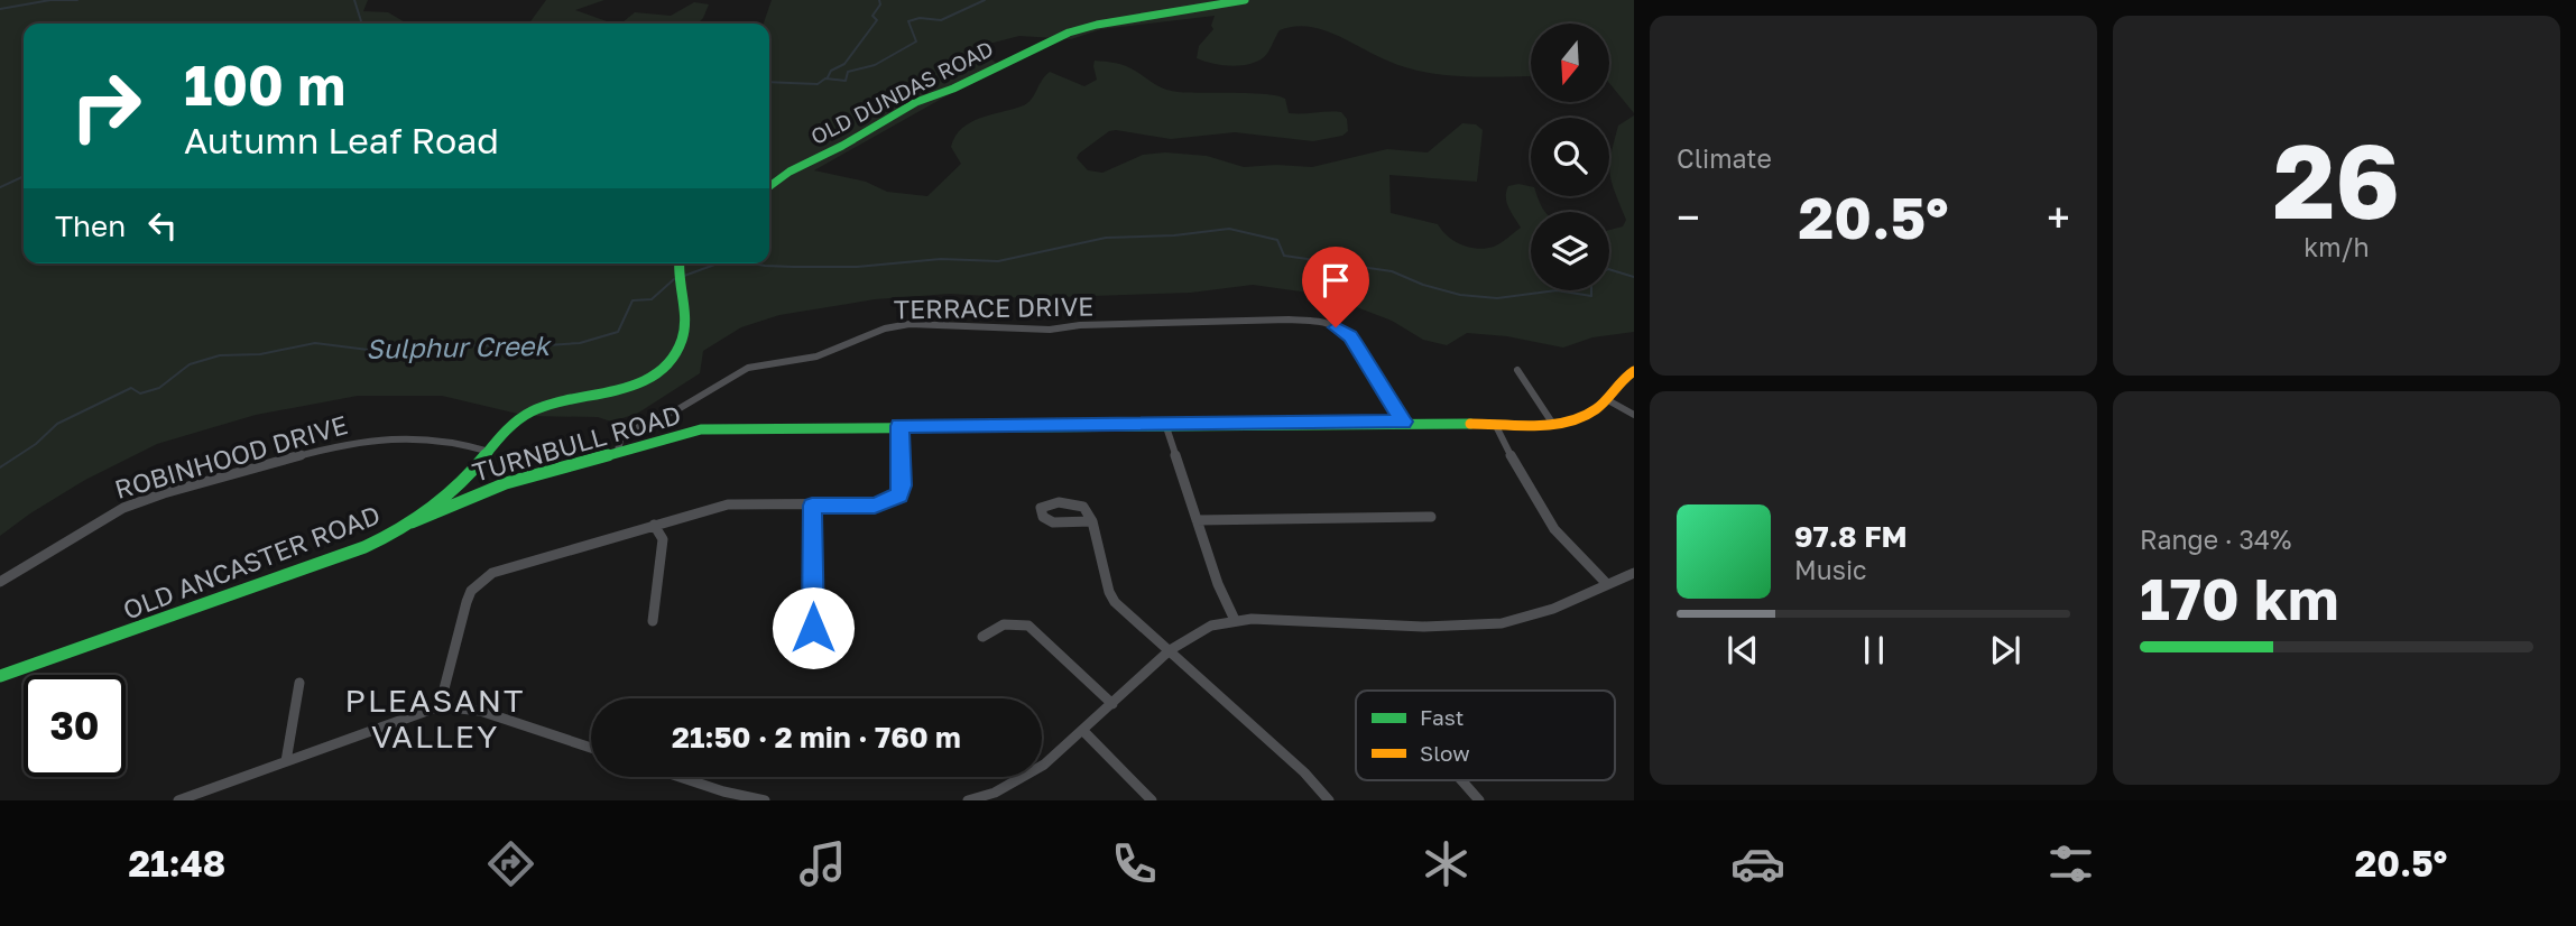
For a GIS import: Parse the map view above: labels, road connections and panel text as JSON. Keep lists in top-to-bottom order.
{
  "streets": {
    "street": [
      "OLD DUNDAS ROAD",
      "TERRACE DRIVE",
      "TURNBULL ROAD",
      "ROBINHOOD DRIVE",
      "OLD ANCASTER ROAD"
    ]
  },
  "crossings": [
    ["TERRACE DRIVE", "TURNBULL ROAD"],
    ["TURNBULL ROAD", "OLD ANCASTER ROAD"],
    ["ROBINHOOD DRIVE", "OLD ANCASTER ROAD"]
  ],
  "districts": ["PLEASANT VALLEY"],
  "water": ["Sulphur Creek"],
  "legend": ["Fast", "Slow"],
  "north": "bottom",
  "page": {
    "tile": [
      "Climate",
      ["26", "km/h"],
      ["Range · 34%", "170 km"]
    ],
    "turn": ["100 m", "Autumn Leaf Road"],
    "heat": ["−", "20.5°", "+"],
    "then": "Then",
    "song": ["97.8 FM", "Music"],
    "limit": "30",
    "trip": "21:50 · 2 min · 760 m",
    "tabs": ["21:48", "20.5°"]
  }
}
